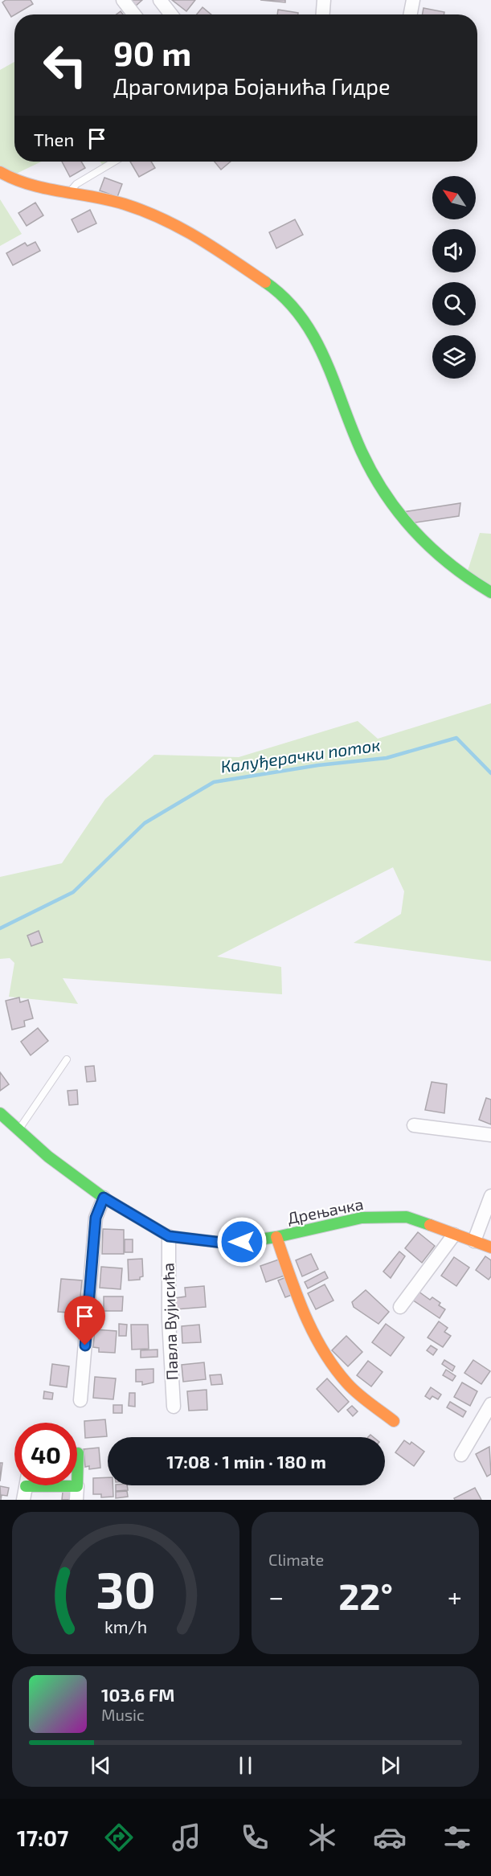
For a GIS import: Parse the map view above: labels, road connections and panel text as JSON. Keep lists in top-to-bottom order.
{
  "streets": {
    "street": ["Дрењачка", "Павла Вујисића"]
  },
  "crossings": [
    ["Дрењачка", "Павла Вујисића"]
  ],
  "water": ["Калуђерачки поток"],
  "north": "top left",
  "page": {
    "turn": ["90 m", "Драгомира Бојанића Гидре"],
    "then": "Then",
    "limit": "40",
    "trip": "17:08 · 1 min · 180 m",
    "tile": "Climate",
    "heat": ["−", "22°", "+"],
    "song": ["103.6 FM", "Music"],
    "tabs": "17:07",
    "gauge": ["30", "km/h"]
  }
}
